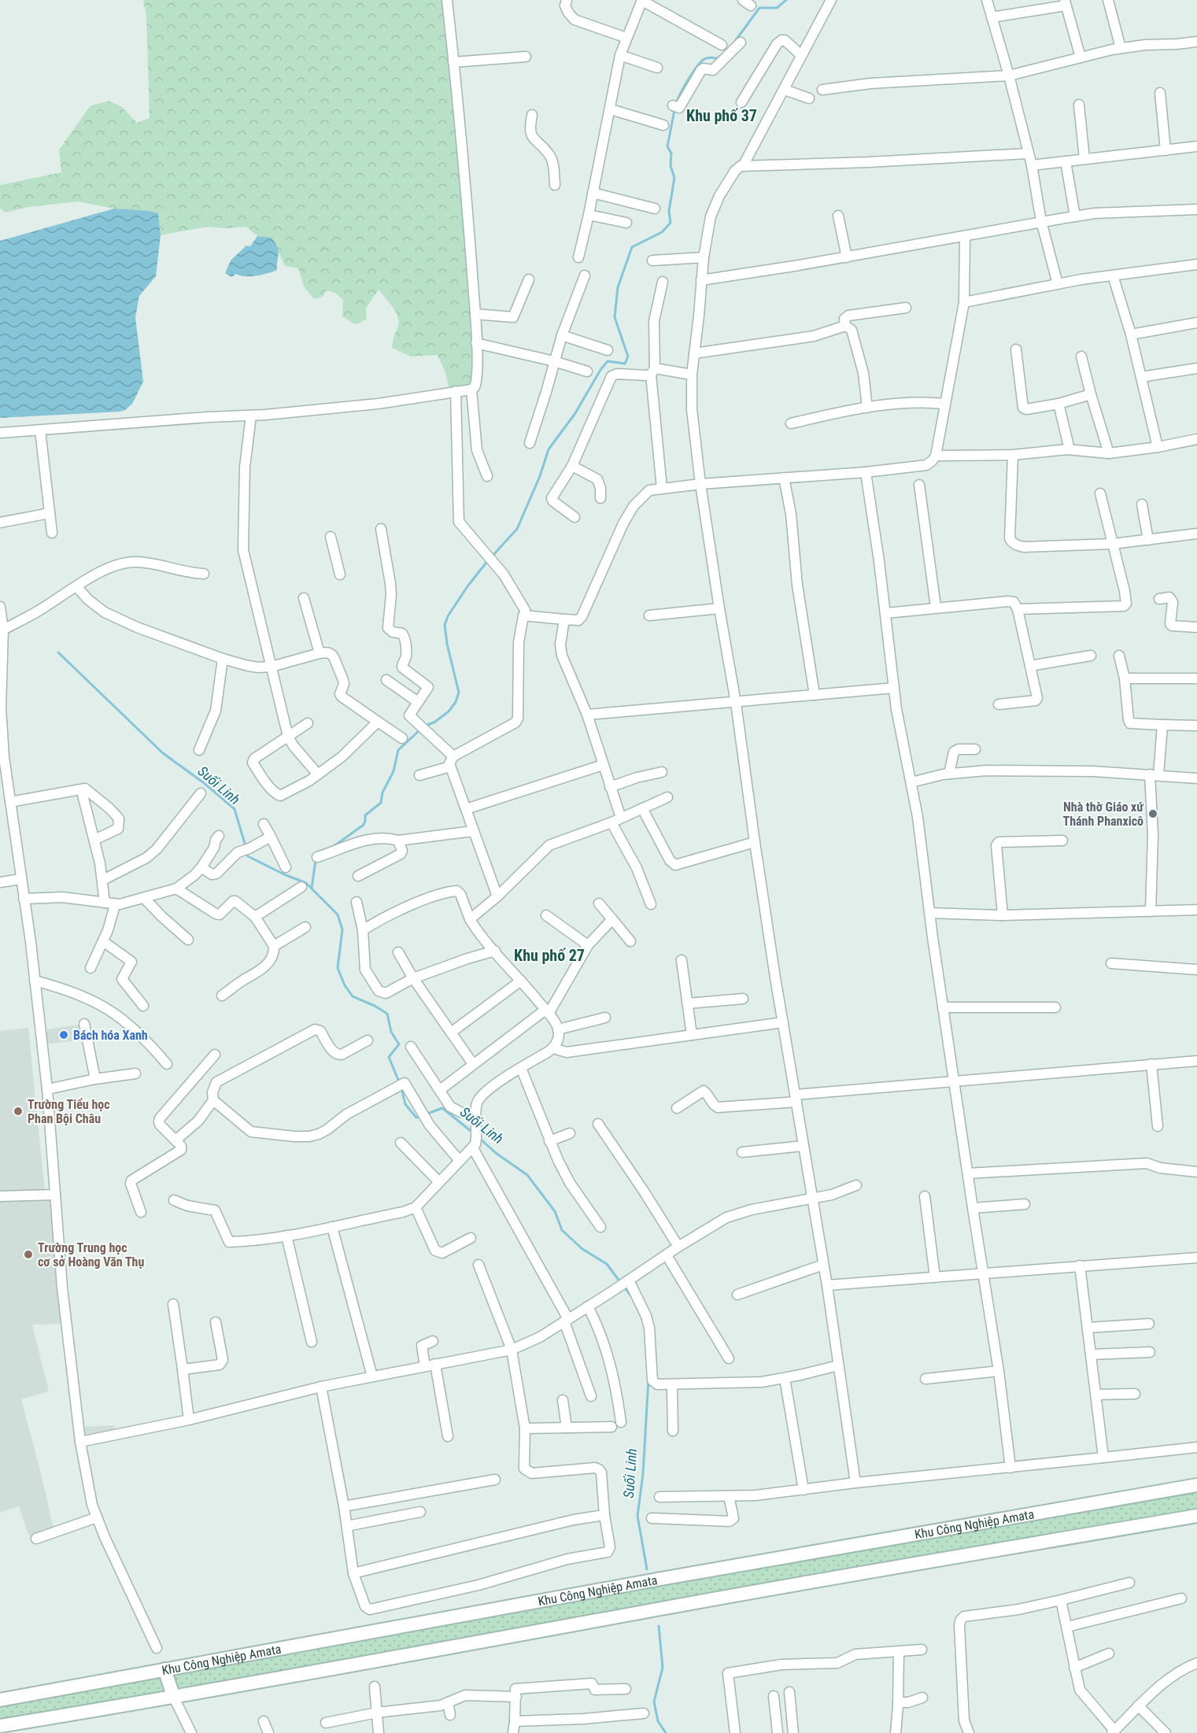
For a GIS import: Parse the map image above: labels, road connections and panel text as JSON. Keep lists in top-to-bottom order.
{
  "streets": {
    "street": ["Khu Công Nghiệp Amata"]
  },
  "districts": ["Khu phố 37", "Khu phố 27"],
  "water": ["Suối Linh"],
  "places": [
    "Nhà thờ Giáo xứ Thánh Phanxicô",
    "Bách hóa Xanh",
    "Trường Tiểu học Phan Bội Châu",
    "Trường Trung học cơ sở Hoàng Văn Thụ"
  ]
}
